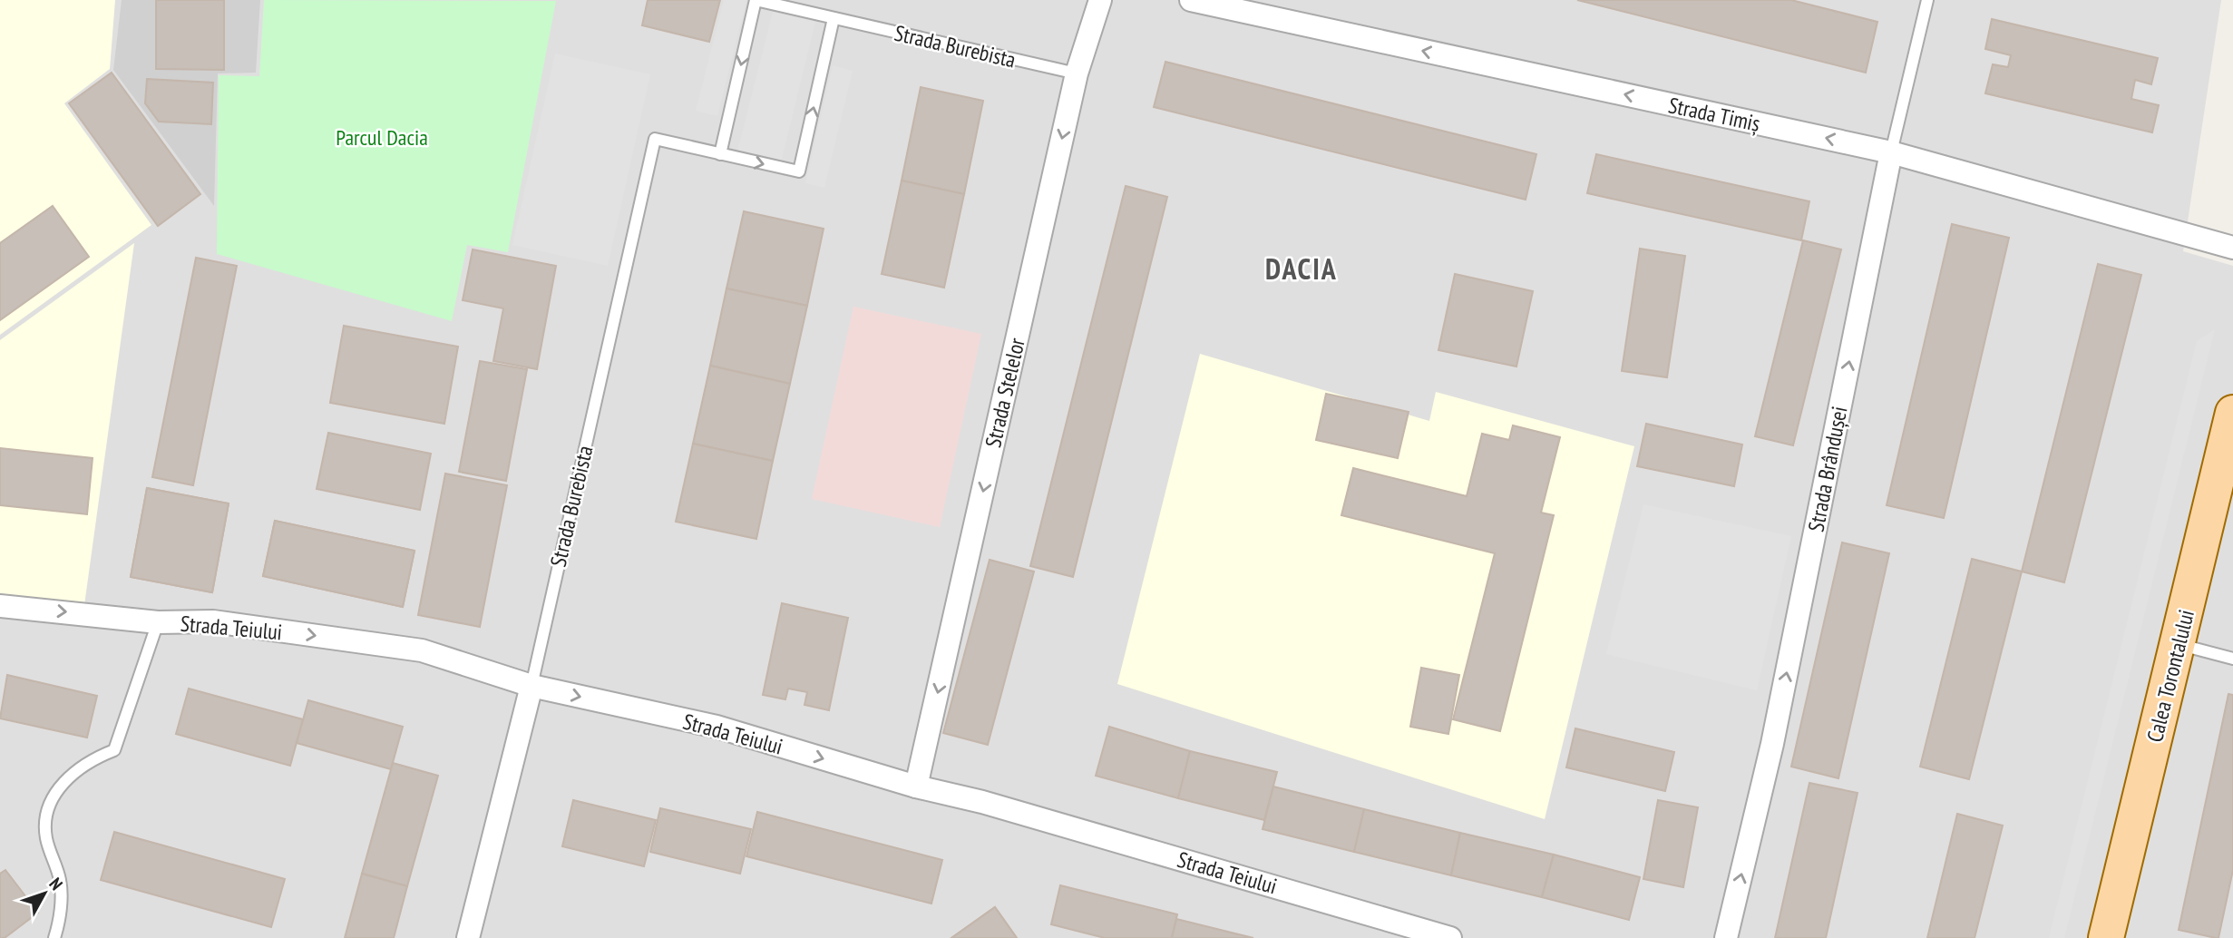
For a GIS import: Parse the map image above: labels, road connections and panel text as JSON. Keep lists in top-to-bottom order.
{
  "streets": {
    "main road": ["Calea Torontalului"],
    "street": [
      "Strada Burebista",
      "Strada Timiș",
      "Strada Stelelor",
      "Strada Brândușei",
      "Strada Teiului"
    ]
  },
  "crossings": [
    ["Strada Burebista", "Strada Stelelor"],
    ["Strada Burebista", "Strada Teiului"],
    ["Strada Timiș", "Strada Brândușei"],
    ["Strada Stelelor", "Strada Teiului"]
  ],
  "one_way": [
    "Strada Timiș",
    "Strada Stelelor",
    "Strada Brândușei",
    "Strada Teiului"
  ],
  "districts": ["DACIA"],
  "parks": ["Parcul Dacia"],
  "north": "top right"
}
